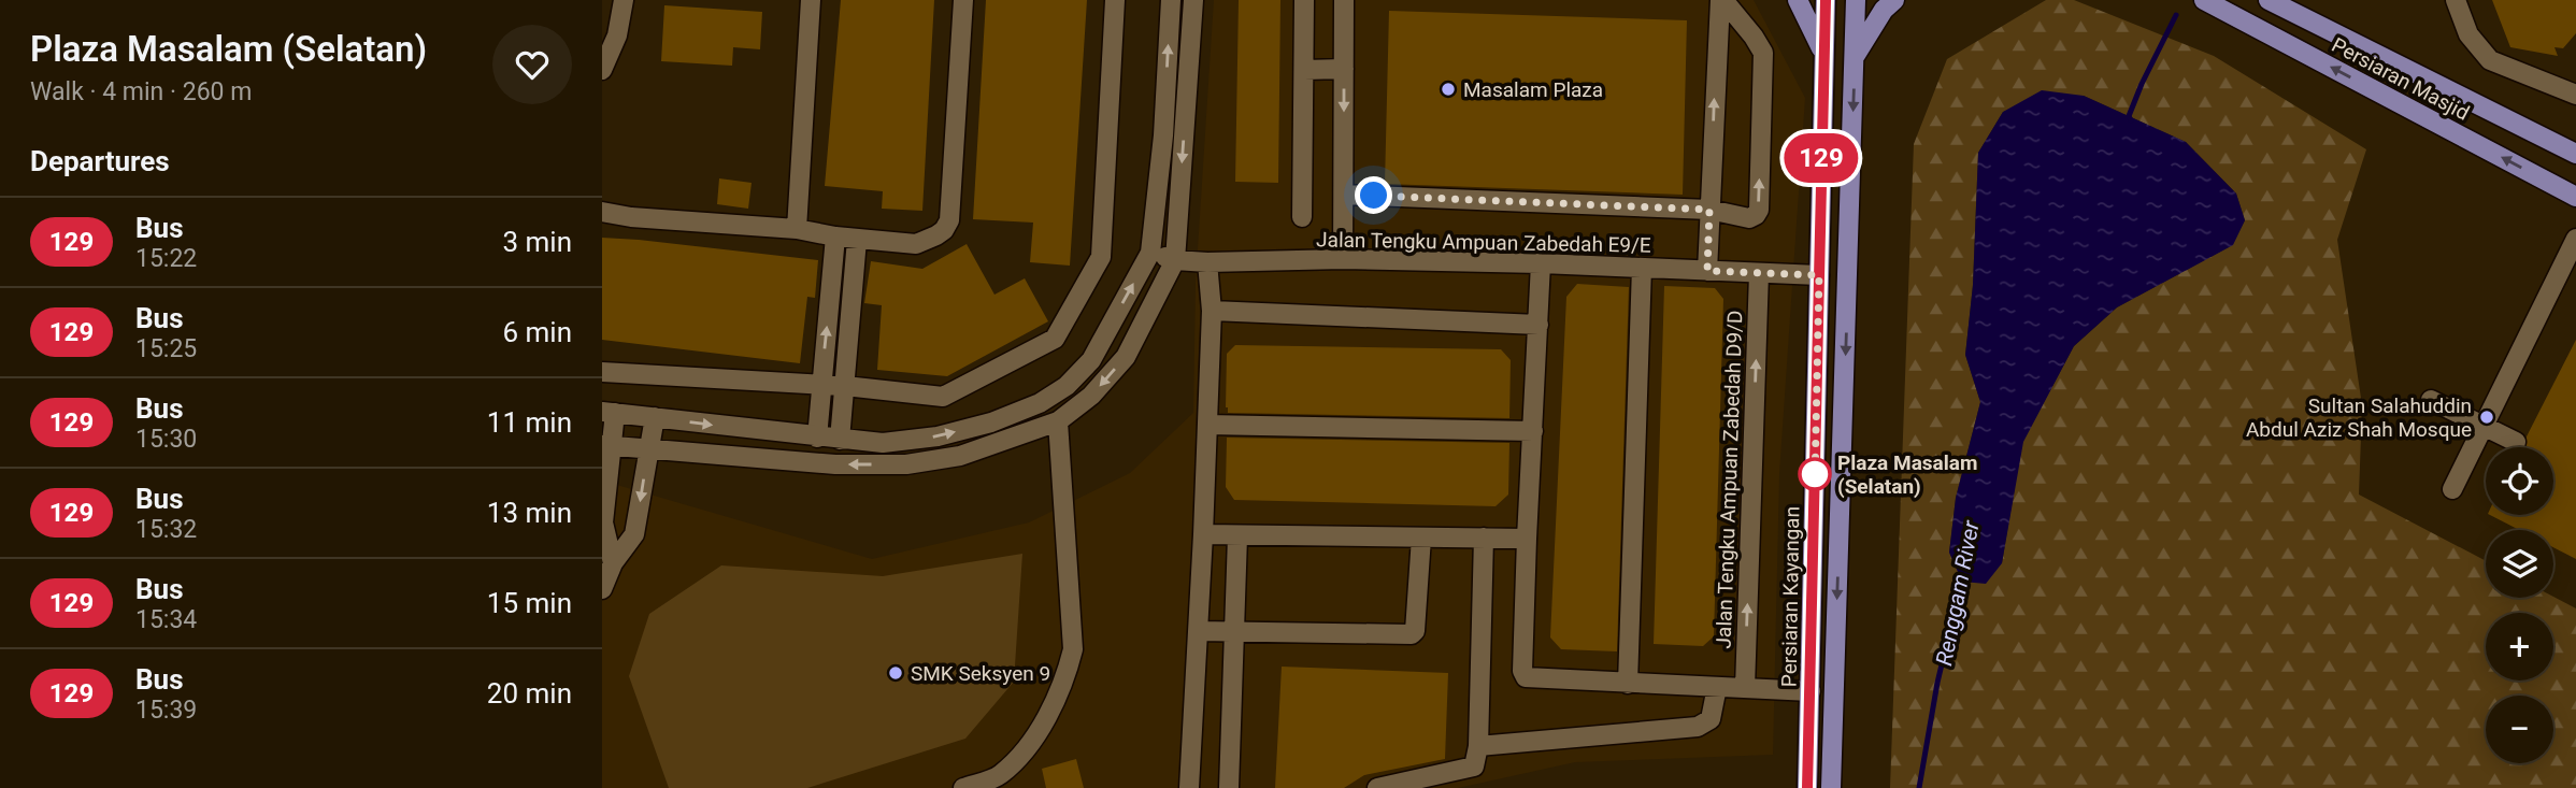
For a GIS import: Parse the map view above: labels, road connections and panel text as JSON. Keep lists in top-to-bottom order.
{
  "streets": {
    "main road": ["Persiaran Masjid", "Persiaran Kayangan"],
    "street": ["Jalan Tengku Ampuan Zabedah E9/E", "Jalan Tengku Ampuan Zabedah D9/D"]
  },
  "crossings": [
    ["Jalan Tengku Ampuan Zabedah E9/E", "Jalan Tengku Ampuan Zabedah D9/D"],
    ["Jalan Tengku Ampuan Zabedah E9/E", "Persiaran Kayangan"]
  ],
  "water": ["Renggam River"],
  "places": [
    "Masalam Plaza",
    "Sultan Salahuddin Abdul Aziz Shah Mosque",
    "Plaza Masalam (Selatan)",
    "SMK Seksyen 9"
  ],
  "lines": ["bus line 129"],
  "page": {
    "heading": [
      ["Plaza Masalam (Selatan)", "Walk · 4 min · 260 m"],
      "Departures"
    ],
    "on_map": "129",
    "list": [
      {
        "mark": "129",
        "name": "Bus",
        "note": "15:22",
        "value": "3 min"
      },
      {
        "mark": "129",
        "name": "Bus",
        "note": "15:25",
        "value": "6 min"
      },
      {
        "mark": "129",
        "name": "Bus",
        "note": "15:30",
        "value": "11 min"
      },
      {
        "mark": "129",
        "name": "Bus",
        "note": "15:32",
        "value": "13 min"
      },
      {
        "mark": "129",
        "name": "Bus",
        "note": "15:34",
        "value": "15 min"
      },
      {
        "mark": "129",
        "name": "Bus",
        "note": "15:39",
        "value": "20 min"
      }
    ],
    "map_buttons": ["+", "−"]
  }
}
